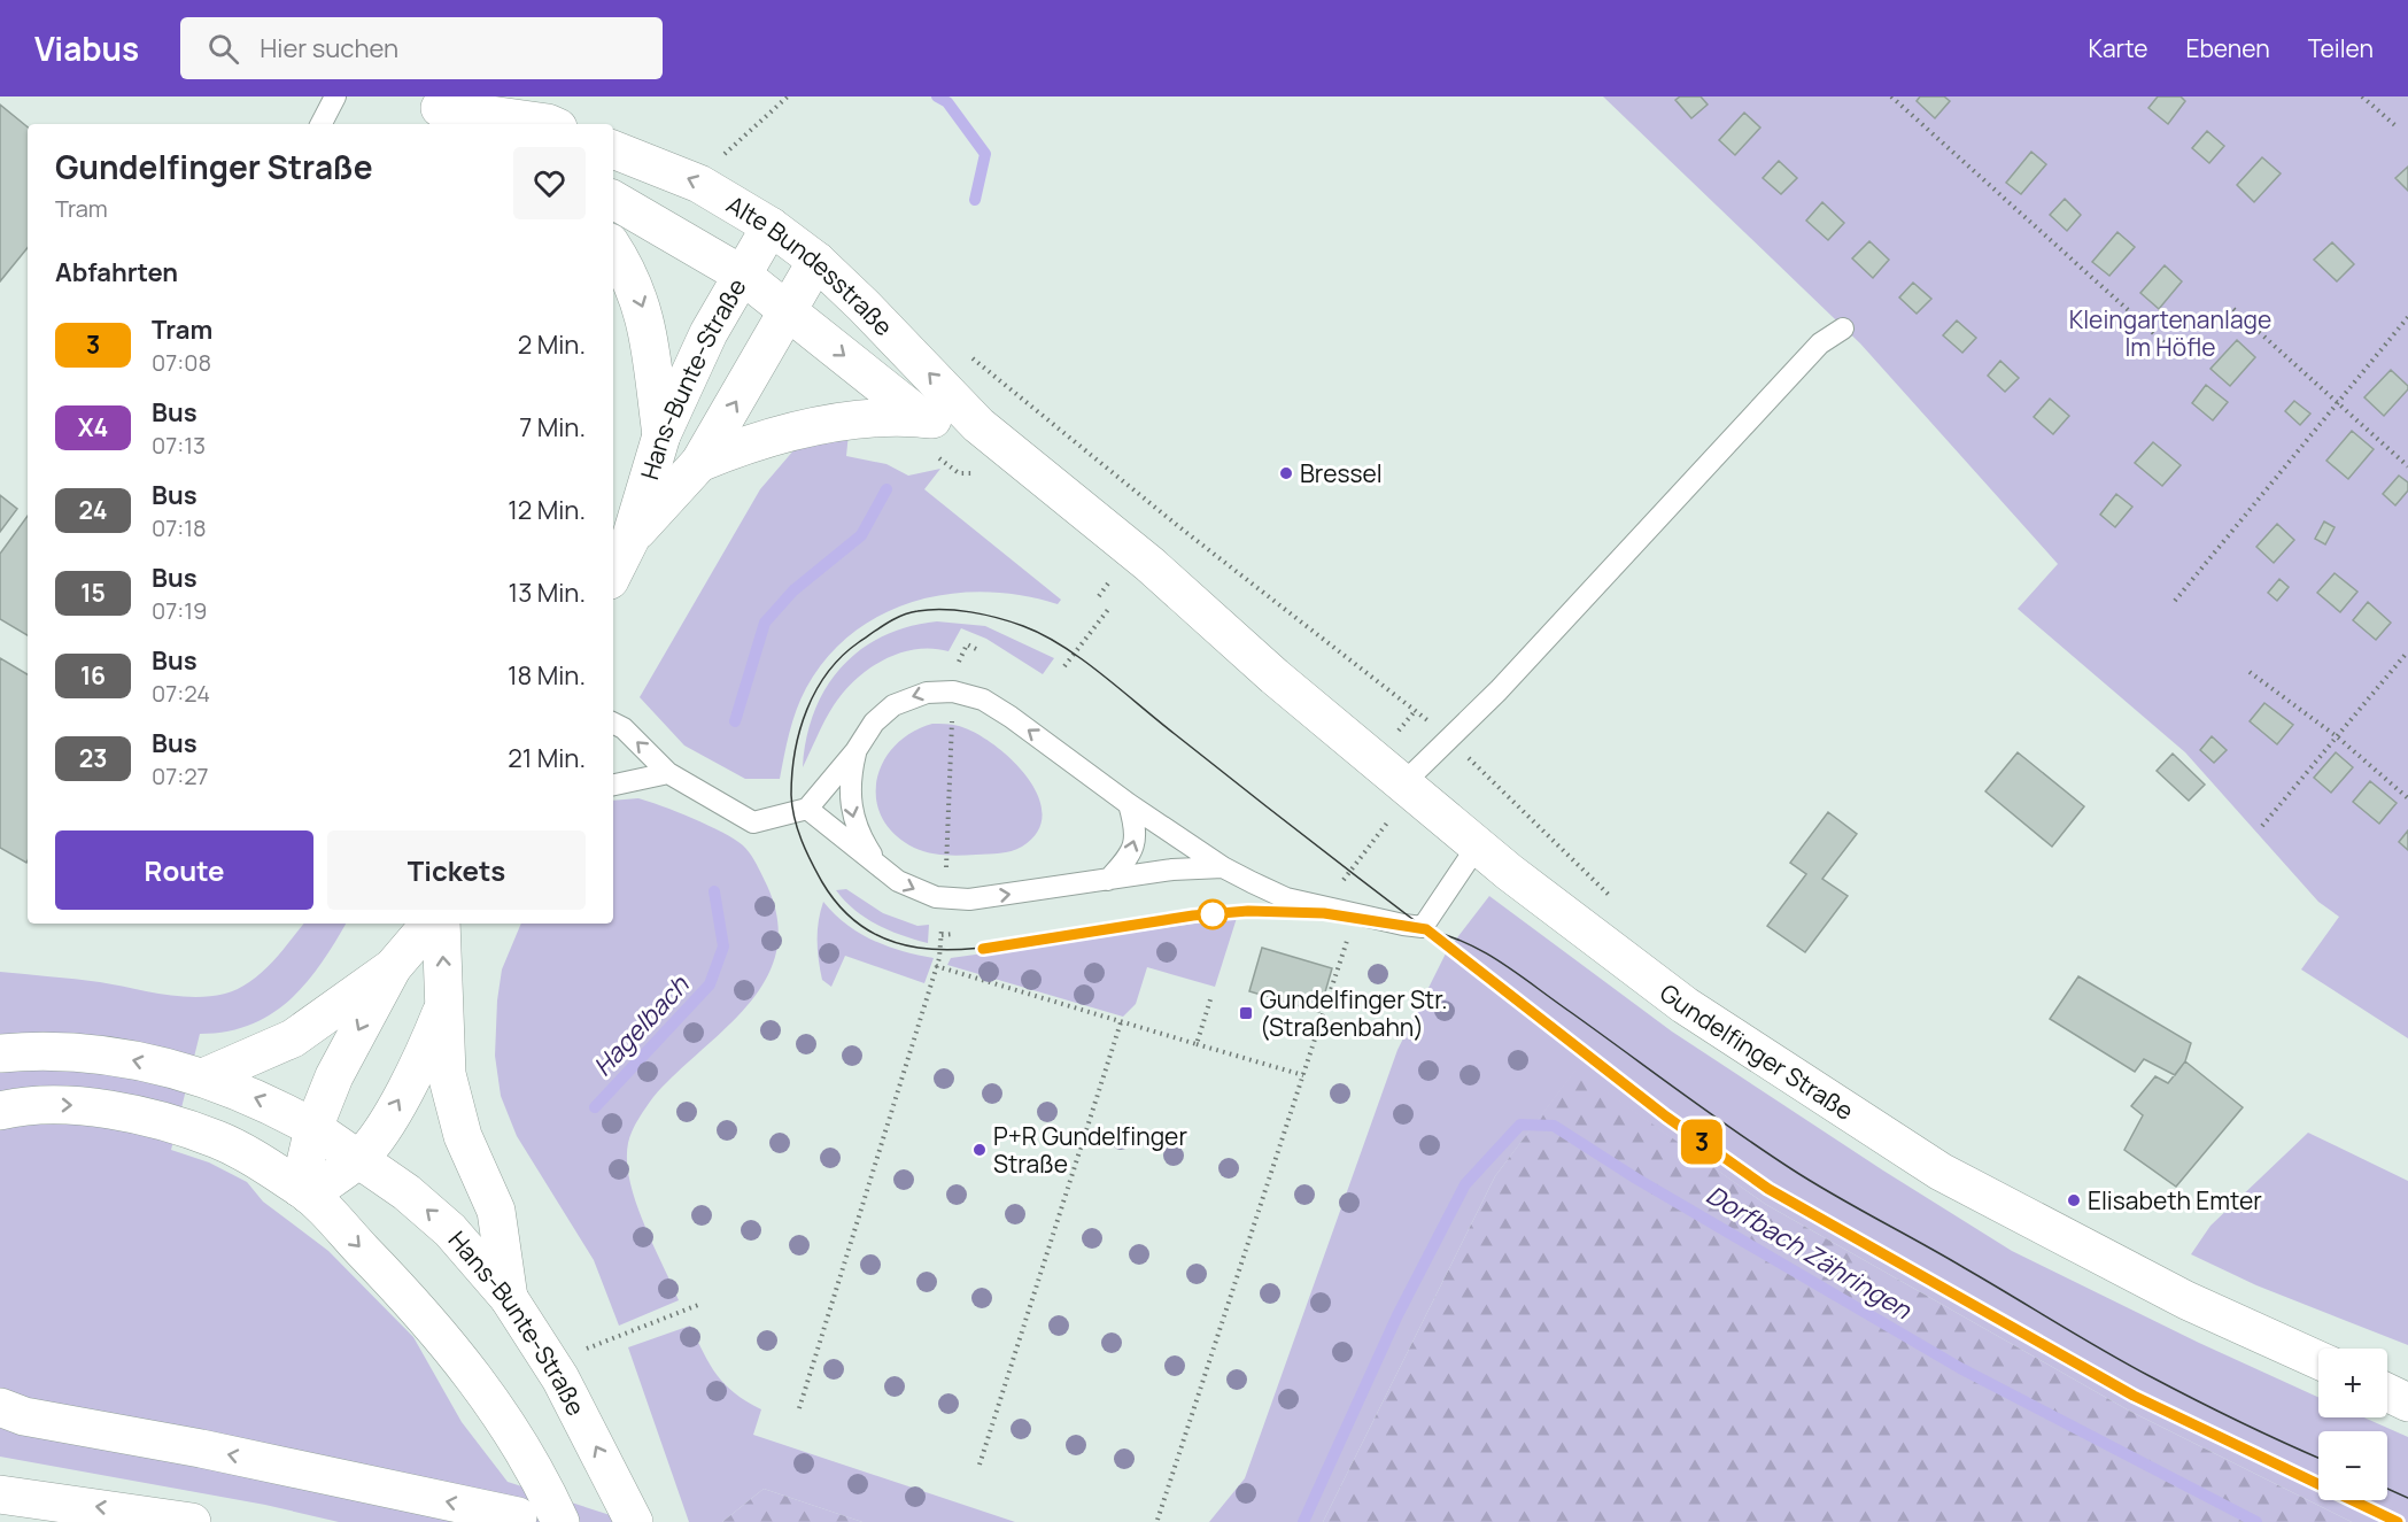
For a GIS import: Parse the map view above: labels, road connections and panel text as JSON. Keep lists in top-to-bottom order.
{
  "streets": {
    "main road": ["Alte Bundesstraße", "Hans-Bunte-Straße", "Gundelfinger Straße"]
  },
  "crossings": [
    ["Alte Bundesstraße", "Hans-Bunte-Straße"],
    ["Alte Bundesstraße", "Gundelfinger Straße"]
  ],
  "water": ["Hagelbach", "Dorfbach Zähringen"],
  "parks": ["Kleingartenanlage Im Höfle"],
  "places": {
    "other": ["Bressel", "P+R Gundelfinger Straße", "Elisabeth Emter"],
    "transit": ["Gundelfinger Str. (Straßenbahn)"]
  },
  "lines": ["tram line 3"],
  "page": {
    "header": "Viabus",
    "search": "Hier suchen",
    "nav": ["Karte", "Ebenen", "Teilen"],
    "on_map": "3",
    "heading": [
      ["Gundelfinger Straße", "Tram"],
      "Abfahrten"
    ],
    "list": [
      {
        "mark": "3",
        "name": "Tram",
        "note": "07:08",
        "value": "2 Min."
      },
      {
        "mark": "X4",
        "name": "Bus",
        "note": "07:13",
        "value": "7 Min."
      },
      {
        "mark": "24",
        "name": "Bus",
        "note": "07:18",
        "value": "12 Min."
      },
      {
        "mark": "15",
        "name": "Bus",
        "note": "07:19",
        "value": "13 Min."
      },
      {
        "mark": "16",
        "name": "Bus",
        "note": "07:24",
        "value": "18 Min."
      },
      {
        "mark": "23",
        "name": "Bus",
        "note": "07:27",
        "value": "21 Min."
      }
    ],
    "buttons": ["Route", "Tickets"],
    "map_buttons": ["+", "−"]
  }
}
